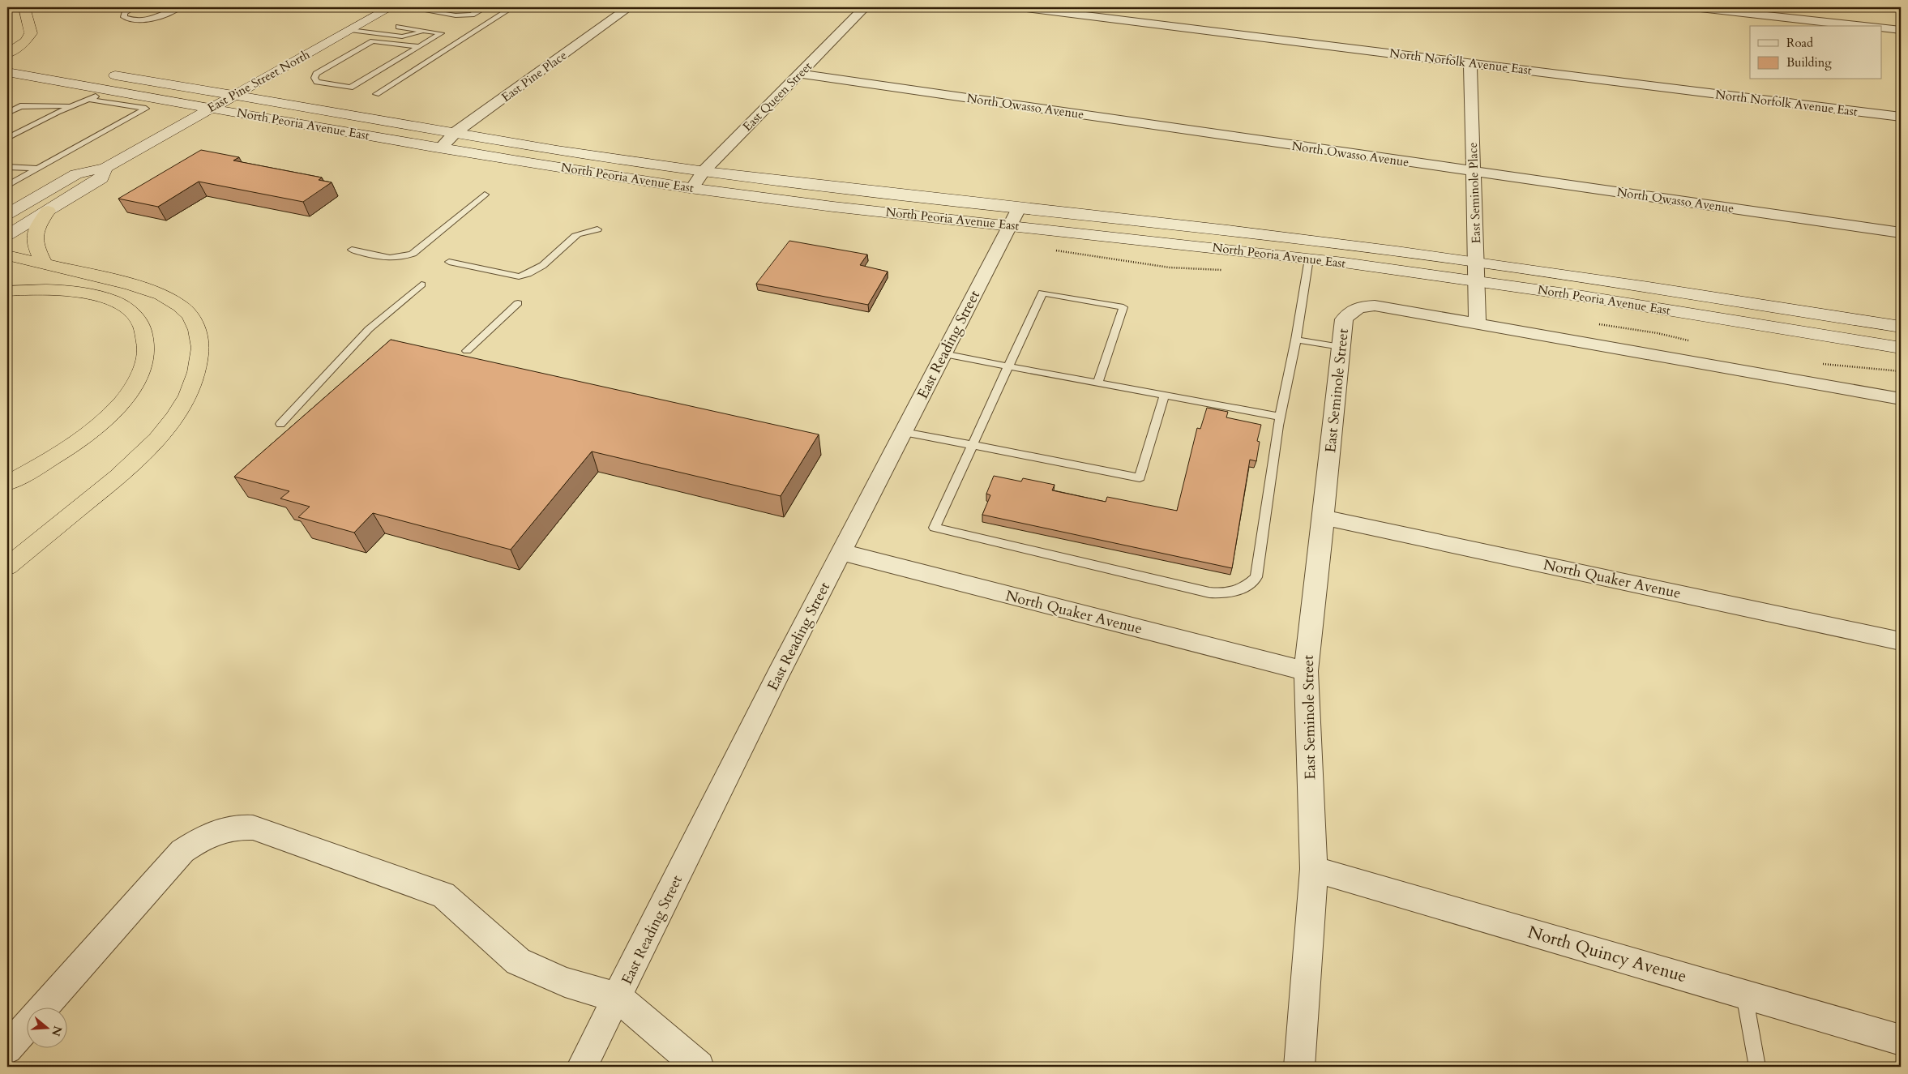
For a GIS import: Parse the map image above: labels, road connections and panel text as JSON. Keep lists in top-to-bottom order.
{
  "streets": {
    "main road": ["East Pine Street North", "North Peoria Avenue East"],
    "street": [
      "North Norfolk Avenue East",
      "East Pine Place",
      "East Queen Street",
      "North Owasso Avenue",
      "East Seminole Place",
      "East Reading Street",
      "East Seminole Street",
      "North Quaker Avenue",
      "North Quincy Avenue"
    ]
  },
  "crossings": [
    ["North Norfolk Avenue East", "East Seminole Place"],
    ["East Pine Place", "North Peoria Avenue East"],
    ["East Pine Street North", "North Peoria Avenue East"],
    ["East Queen Street", "North Owasso Avenue"],
    ["East Queen Street", "North Peoria Avenue East"],
    ["North Owasso Avenue", "East Seminole Place"],
    ["North Peoria Avenue East", "East Seminole Place"],
    ["North Peoria Avenue East", "East Reading Street"],
    ["East Seminole Place", "East Seminole Street"],
    ["East Reading Street", "North Quaker Avenue"],
    ["East Seminole Street", "North Quaker Avenue"],
    ["East Seminole Street", "North Quincy Avenue"]
  ],
  "legend": ["Road", "Building"],
  "north": "right"
}
